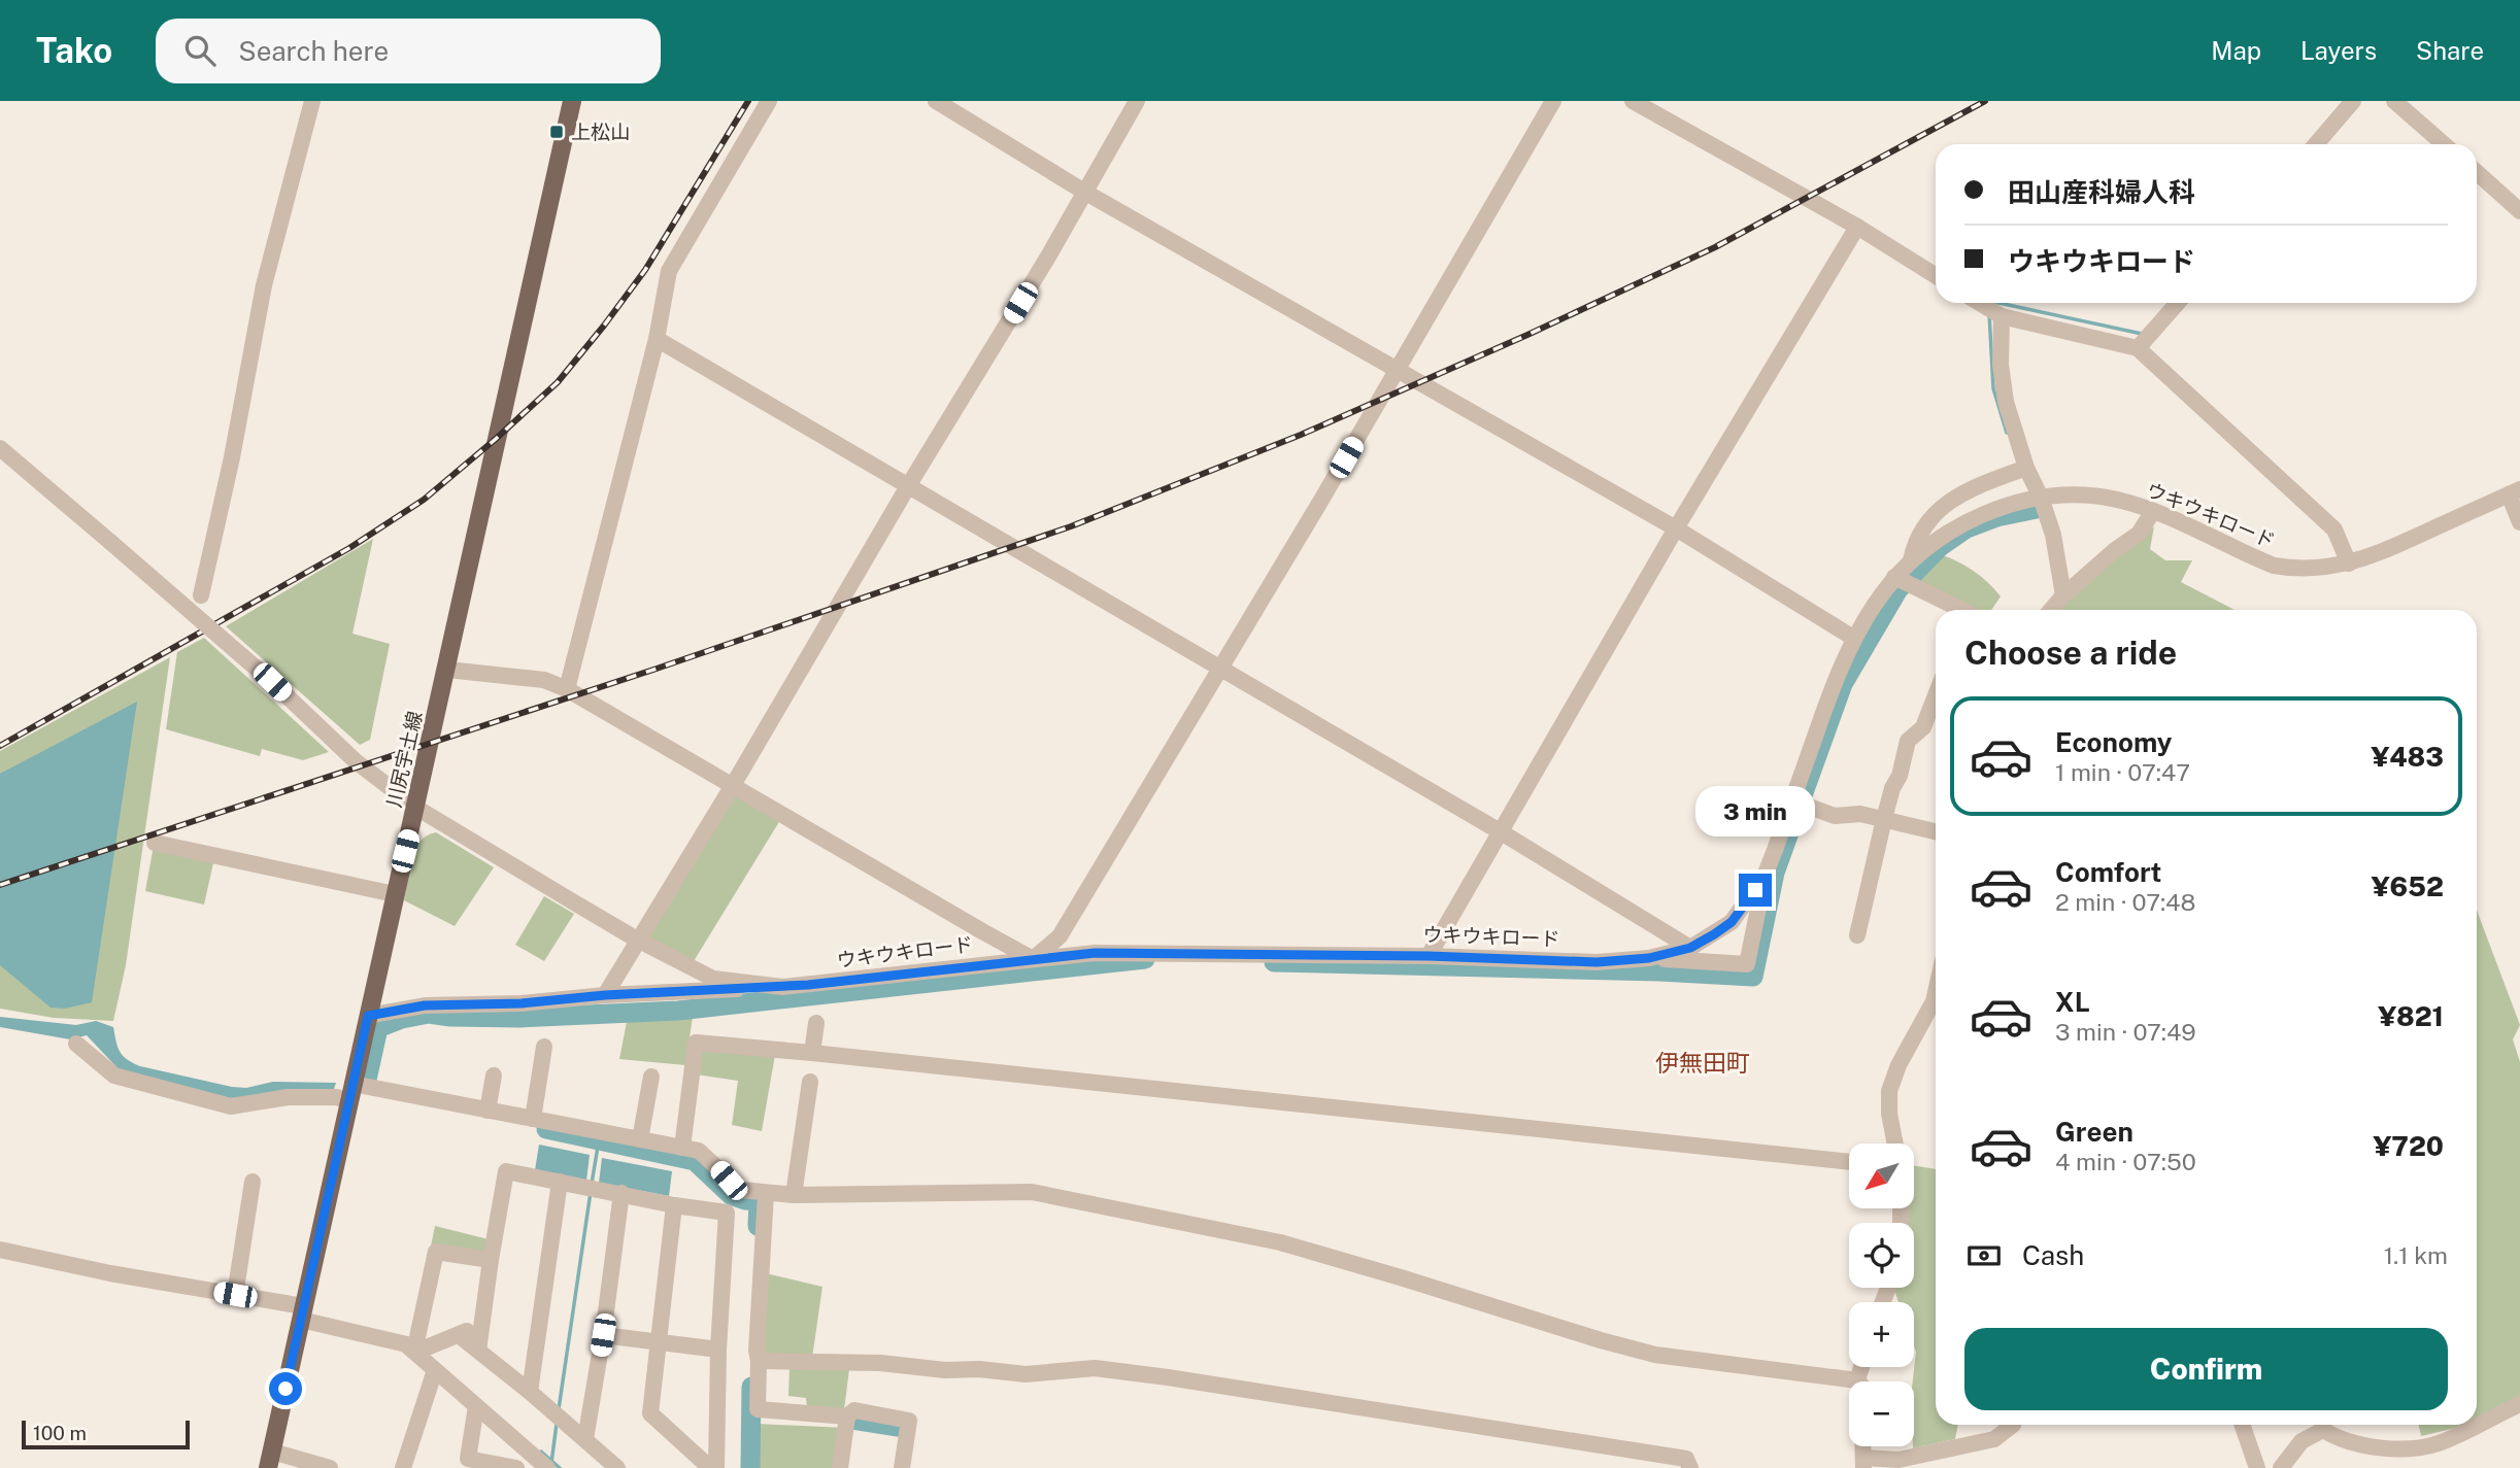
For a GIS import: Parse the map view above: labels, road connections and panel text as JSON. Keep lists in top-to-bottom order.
{
  "streets": {
    "main road": ["川尻宇土線"],
    "street": ["ウキウキロード"]
  },
  "crossings": [
    ["ウキウキロード", "川尻宇土線"]
  ],
  "districts": ["伊無田町"],
  "places": {
    "transit": ["上松山"]
  },
  "scale_bar": "100 m",
  "north": "bottom left",
  "page": {
    "header": "Tako",
    "search": "Search here",
    "nav": ["Map", "Layers", "Share"],
    "banner": ["田山産科婦人科", "ウキウキロード"],
    "heading": "Choose a ride",
    "list": [
      {
        "name": "Economy",
        "note": "1 min · 07:47",
        "value": "¥483"
      },
      {
        "name": "Comfort",
        "note": "2 min · 07:48",
        "value": "¥652"
      },
      {
        "name": "XL",
        "note": "3 min · 07:49",
        "value": "¥821"
      },
      {
        "name": "Green",
        "note": "4 min · 07:50",
        "value": "¥720"
      }
    ],
    "bubble": "3 min",
    "map_buttons": ["+", "−"],
    "pay": ["Cash", "1.1 km"],
    "buttons": "Confirm",
    "scale": "100 m"
  }
}
